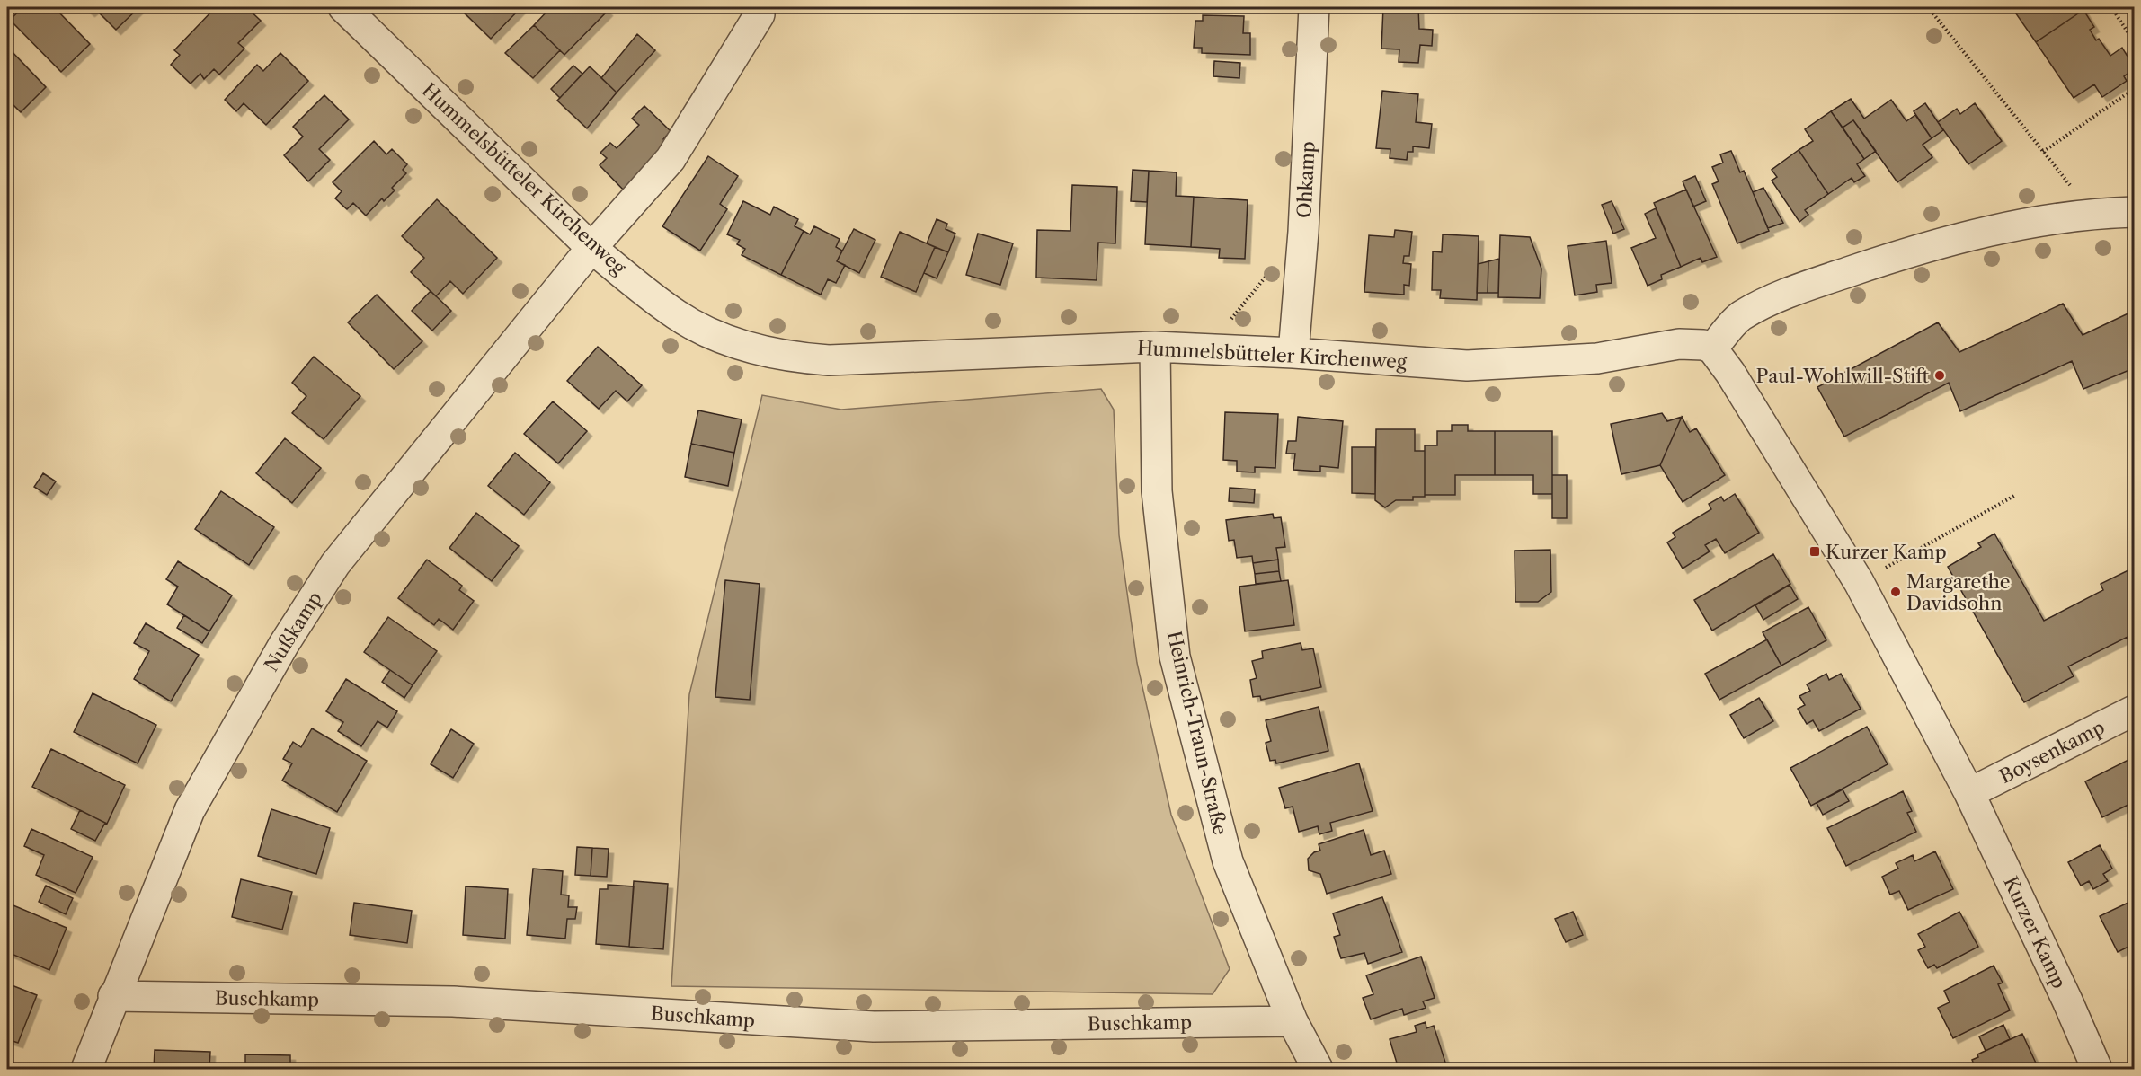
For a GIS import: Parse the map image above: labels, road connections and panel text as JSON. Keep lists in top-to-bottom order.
{
  "streets": {
    "street": [
      "Hummelsbütteler Kirchenweg",
      "Ohkamp",
      "Nußkamp",
      "Heinrich-Traun-Straße",
      "Boysenkamp",
      "Kurzer Kamp",
      "Buschkamp"
    ]
  },
  "crossings": [
    ["Hummelsbütteler Kirchenweg", "Ohkamp"],
    ["Hummelsbütteler Kirchenweg", "Nußkamp"],
    ["Hummelsbütteler Kirchenweg", "Heinrich-Traun-Straße"],
    ["Hummelsbütteler Kirchenweg", "Kurzer Kamp"],
    ["Nußkamp", "Buschkamp"],
    ["Heinrich-Traun-Straße", "Buschkamp"],
    ["Boysenkamp", "Kurzer Kamp"]
  ],
  "places": {
    "other": ["Paul-Wohlwill-Stift", "Margarethe Davidsohn"],
    "transit": ["Kurzer Kamp"]
  }
}
